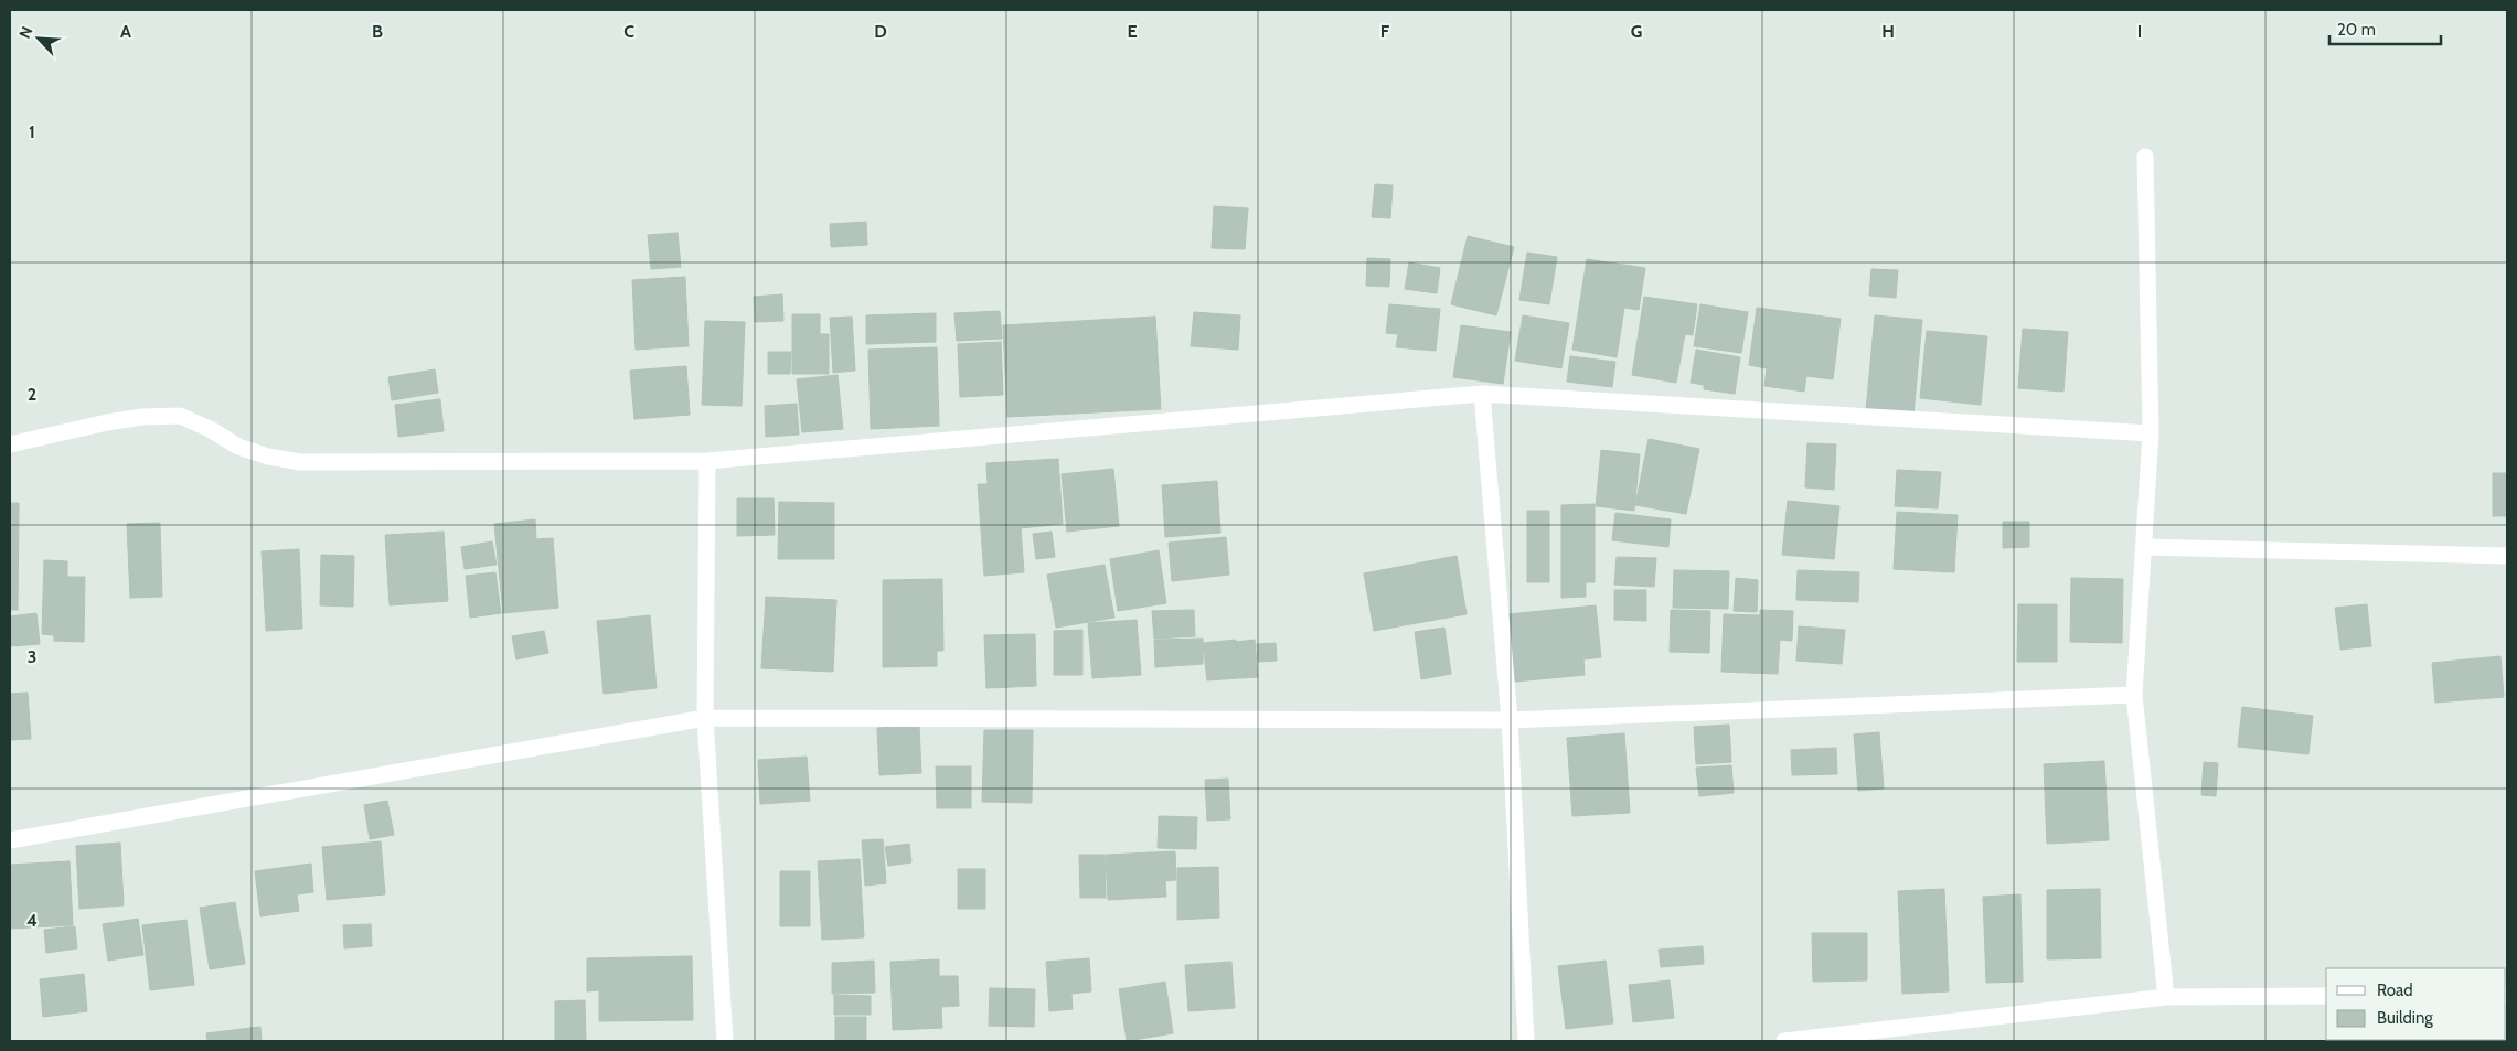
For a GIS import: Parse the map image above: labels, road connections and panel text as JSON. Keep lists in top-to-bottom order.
{
  "legend": ["Road", "Building"],
  "scale_bar": "20 m",
  "north": "top left",
  "grid": {
    "columns": [
      "A",
      "B",
      "C",
      "D",
      "E",
      "F",
      "G",
      "H",
      "I"
    ],
    "rows": [
      "1",
      "2",
      "3",
      "4"
    ]
  }
}
